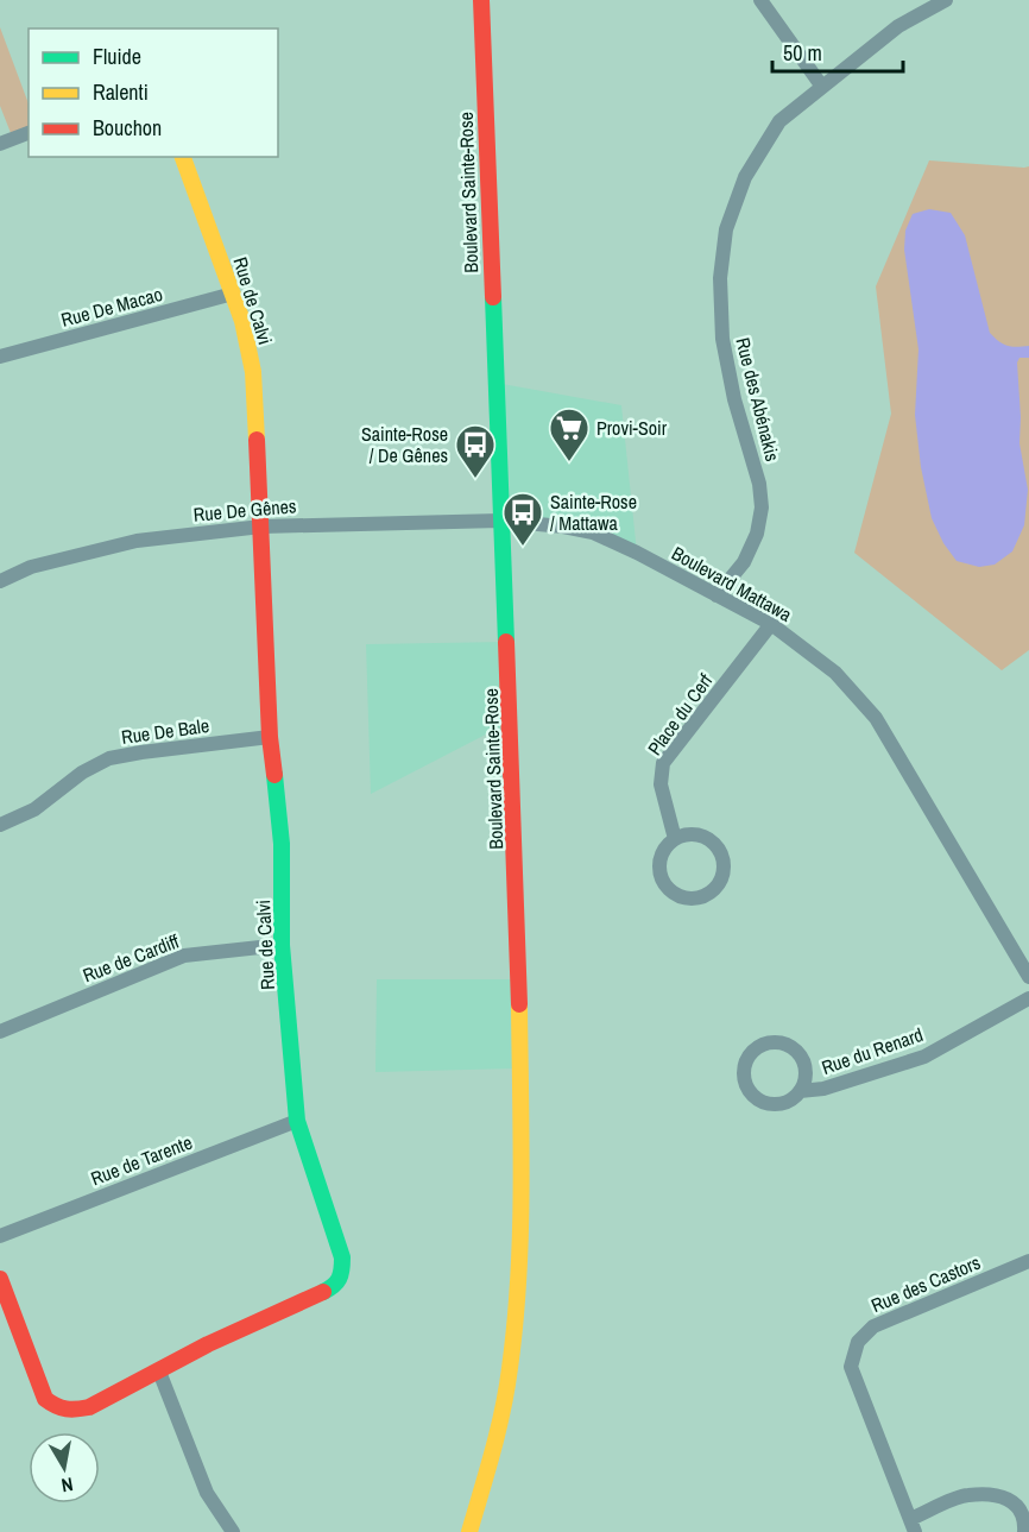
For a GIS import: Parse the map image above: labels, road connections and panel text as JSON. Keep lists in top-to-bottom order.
{
  "streets": {
    "street": [
      "Boulevard Sainte-Rose",
      "Rue de Calvi",
      "Rue De Macao",
      "Rue des Abénakis",
      "Rue De Gênes",
      "Boulevard Mattawa",
      "Place du Cerf",
      "Rue De Bale",
      "Rue de Cardiff",
      "Rue du Renard",
      "Rue de Tarente",
      "Rue des Castors"
    ]
  },
  "crossings": [
    ["Boulevard Sainte-Rose", "Rue De Gênes"],
    ["Boulevard Sainte-Rose", "Boulevard Mattawa"],
    ["Rue de Calvi", "Rue De Macao"],
    ["Rue de Calvi", "Rue De Gênes"],
    ["Rue de Calvi", "Rue De Bale"],
    ["Rue de Calvi", "Rue de Cardiff"],
    ["Rue de Calvi", "Rue de Tarente"],
    ["Rue des Abénakis", "Boulevard Mattawa"],
    ["Rue De Gênes", "Boulevard Mattawa"],
    ["Boulevard Mattawa", "Place du Cerf"]
  ],
  "places": {
    "supermarket": ["Provi-Soir"],
    "bus stop": ["Sainte-Rose / De Gênes", "Sainte-Rose / Mattawa"]
  },
  "legend": ["Fluide", "Ralenti", "Bouchon"],
  "scale_bar": "50 m",
  "north": "bottom"
}
